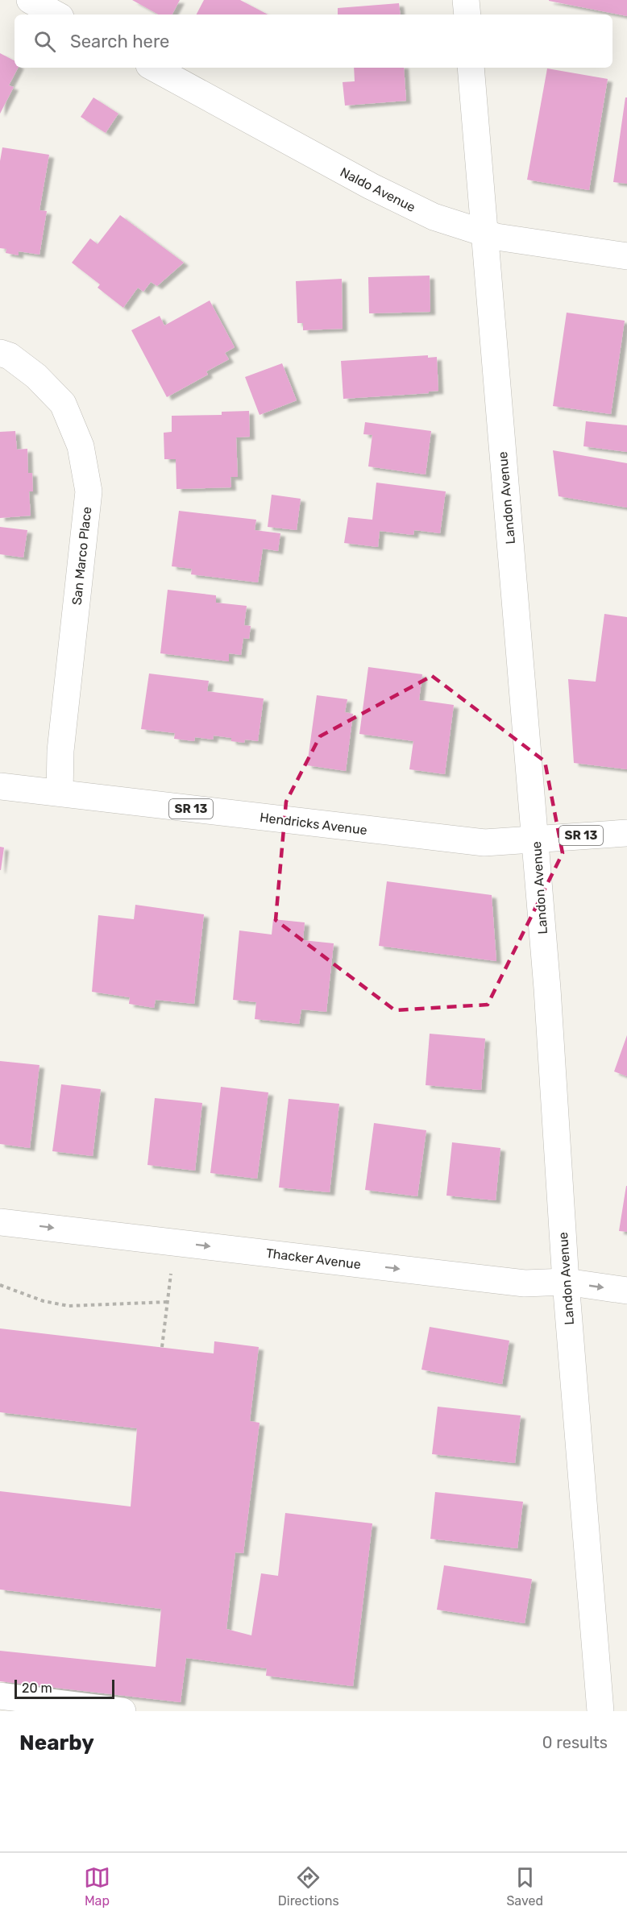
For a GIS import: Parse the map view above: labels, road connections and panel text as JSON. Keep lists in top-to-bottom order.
{
  "streets": {
    "street": [
      "Naldo Avenue",
      "Landon Avenue",
      "San Marco Place",
      "SR 13",
      "Hendricks Avenue",
      "Thacker Avenue"
    ]
  },
  "crossings": [
    ["Naldo Avenue", "Landon Avenue"],
    ["Landon Avenue", "Hendricks Avenue"],
    ["Landon Avenue", "Thacker Avenue"],
    ["San Marco Place", "Hendricks Avenue"]
  ],
  "one_way": ["Thacker Avenue"],
  "scale_bar": "20 m",
  "page": {
    "search": "Search here",
    "scale": "20 m",
    "heading": ["Nearby", "0 results"],
    "nav": ["Map", "Directions", "Saved"]
  }
}
